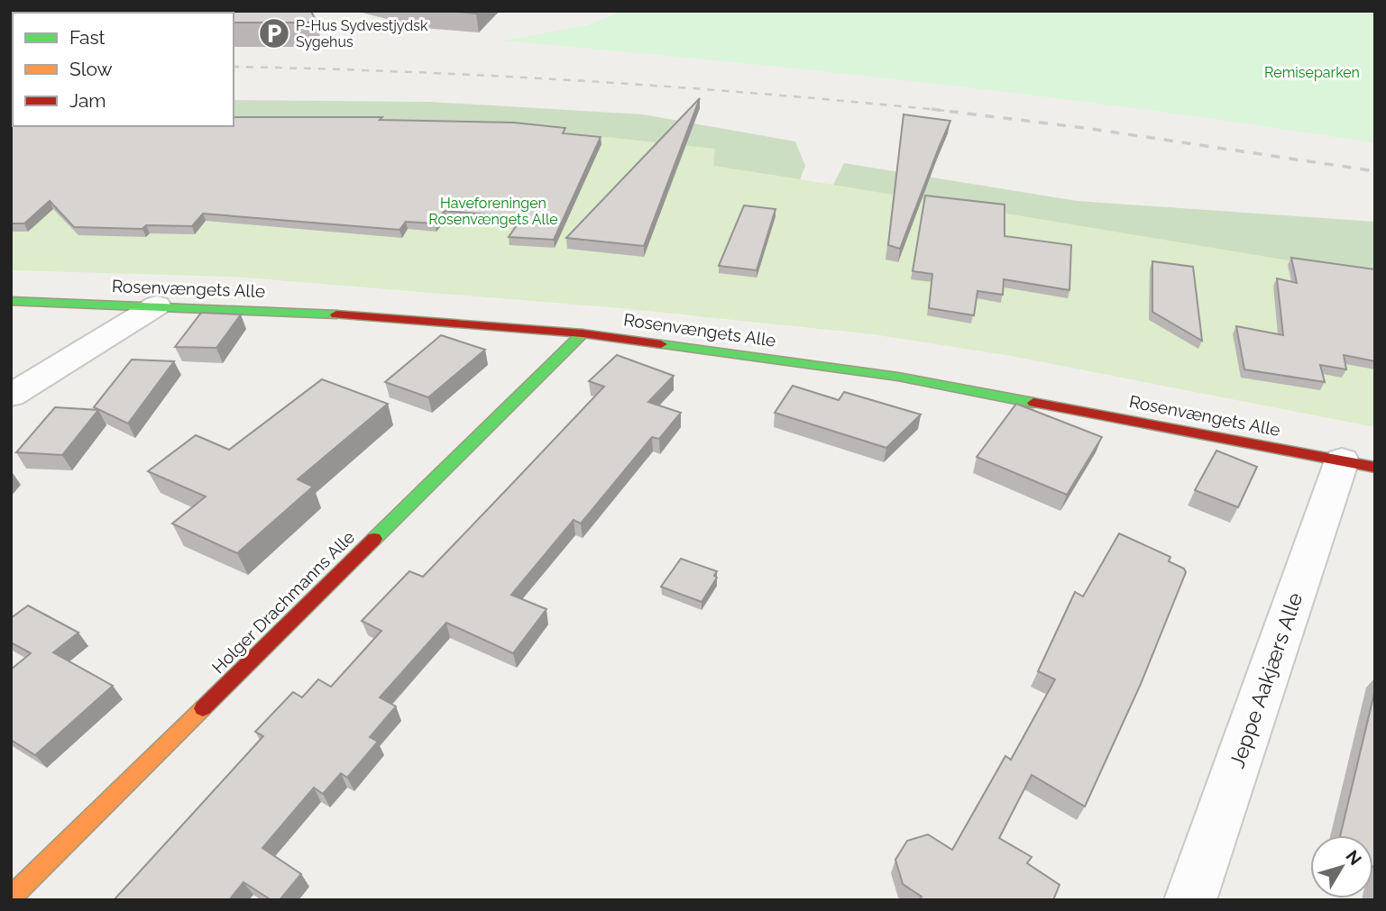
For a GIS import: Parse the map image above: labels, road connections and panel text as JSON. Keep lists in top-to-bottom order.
{
  "streets": {
    "street": ["Rosenvængets Alle", "Holger Drachmanns Alle", "Jeppe Aakjærs Alle"]
  },
  "crossings": [
    ["Rosenvængets Alle", "Holger Drachmanns Alle"],
    ["Rosenvængets Alle", "Jeppe Aakjærs Alle"]
  ],
  "parks": ["Remiseparken", "Haveforeningen Rosenvængets Alle"],
  "places": {
    "parking": ["P-Hus Sydvestjydsk Sygehus"]
  },
  "legend": ["Fast", "Slow", "Jam"],
  "north": "top right"
}
